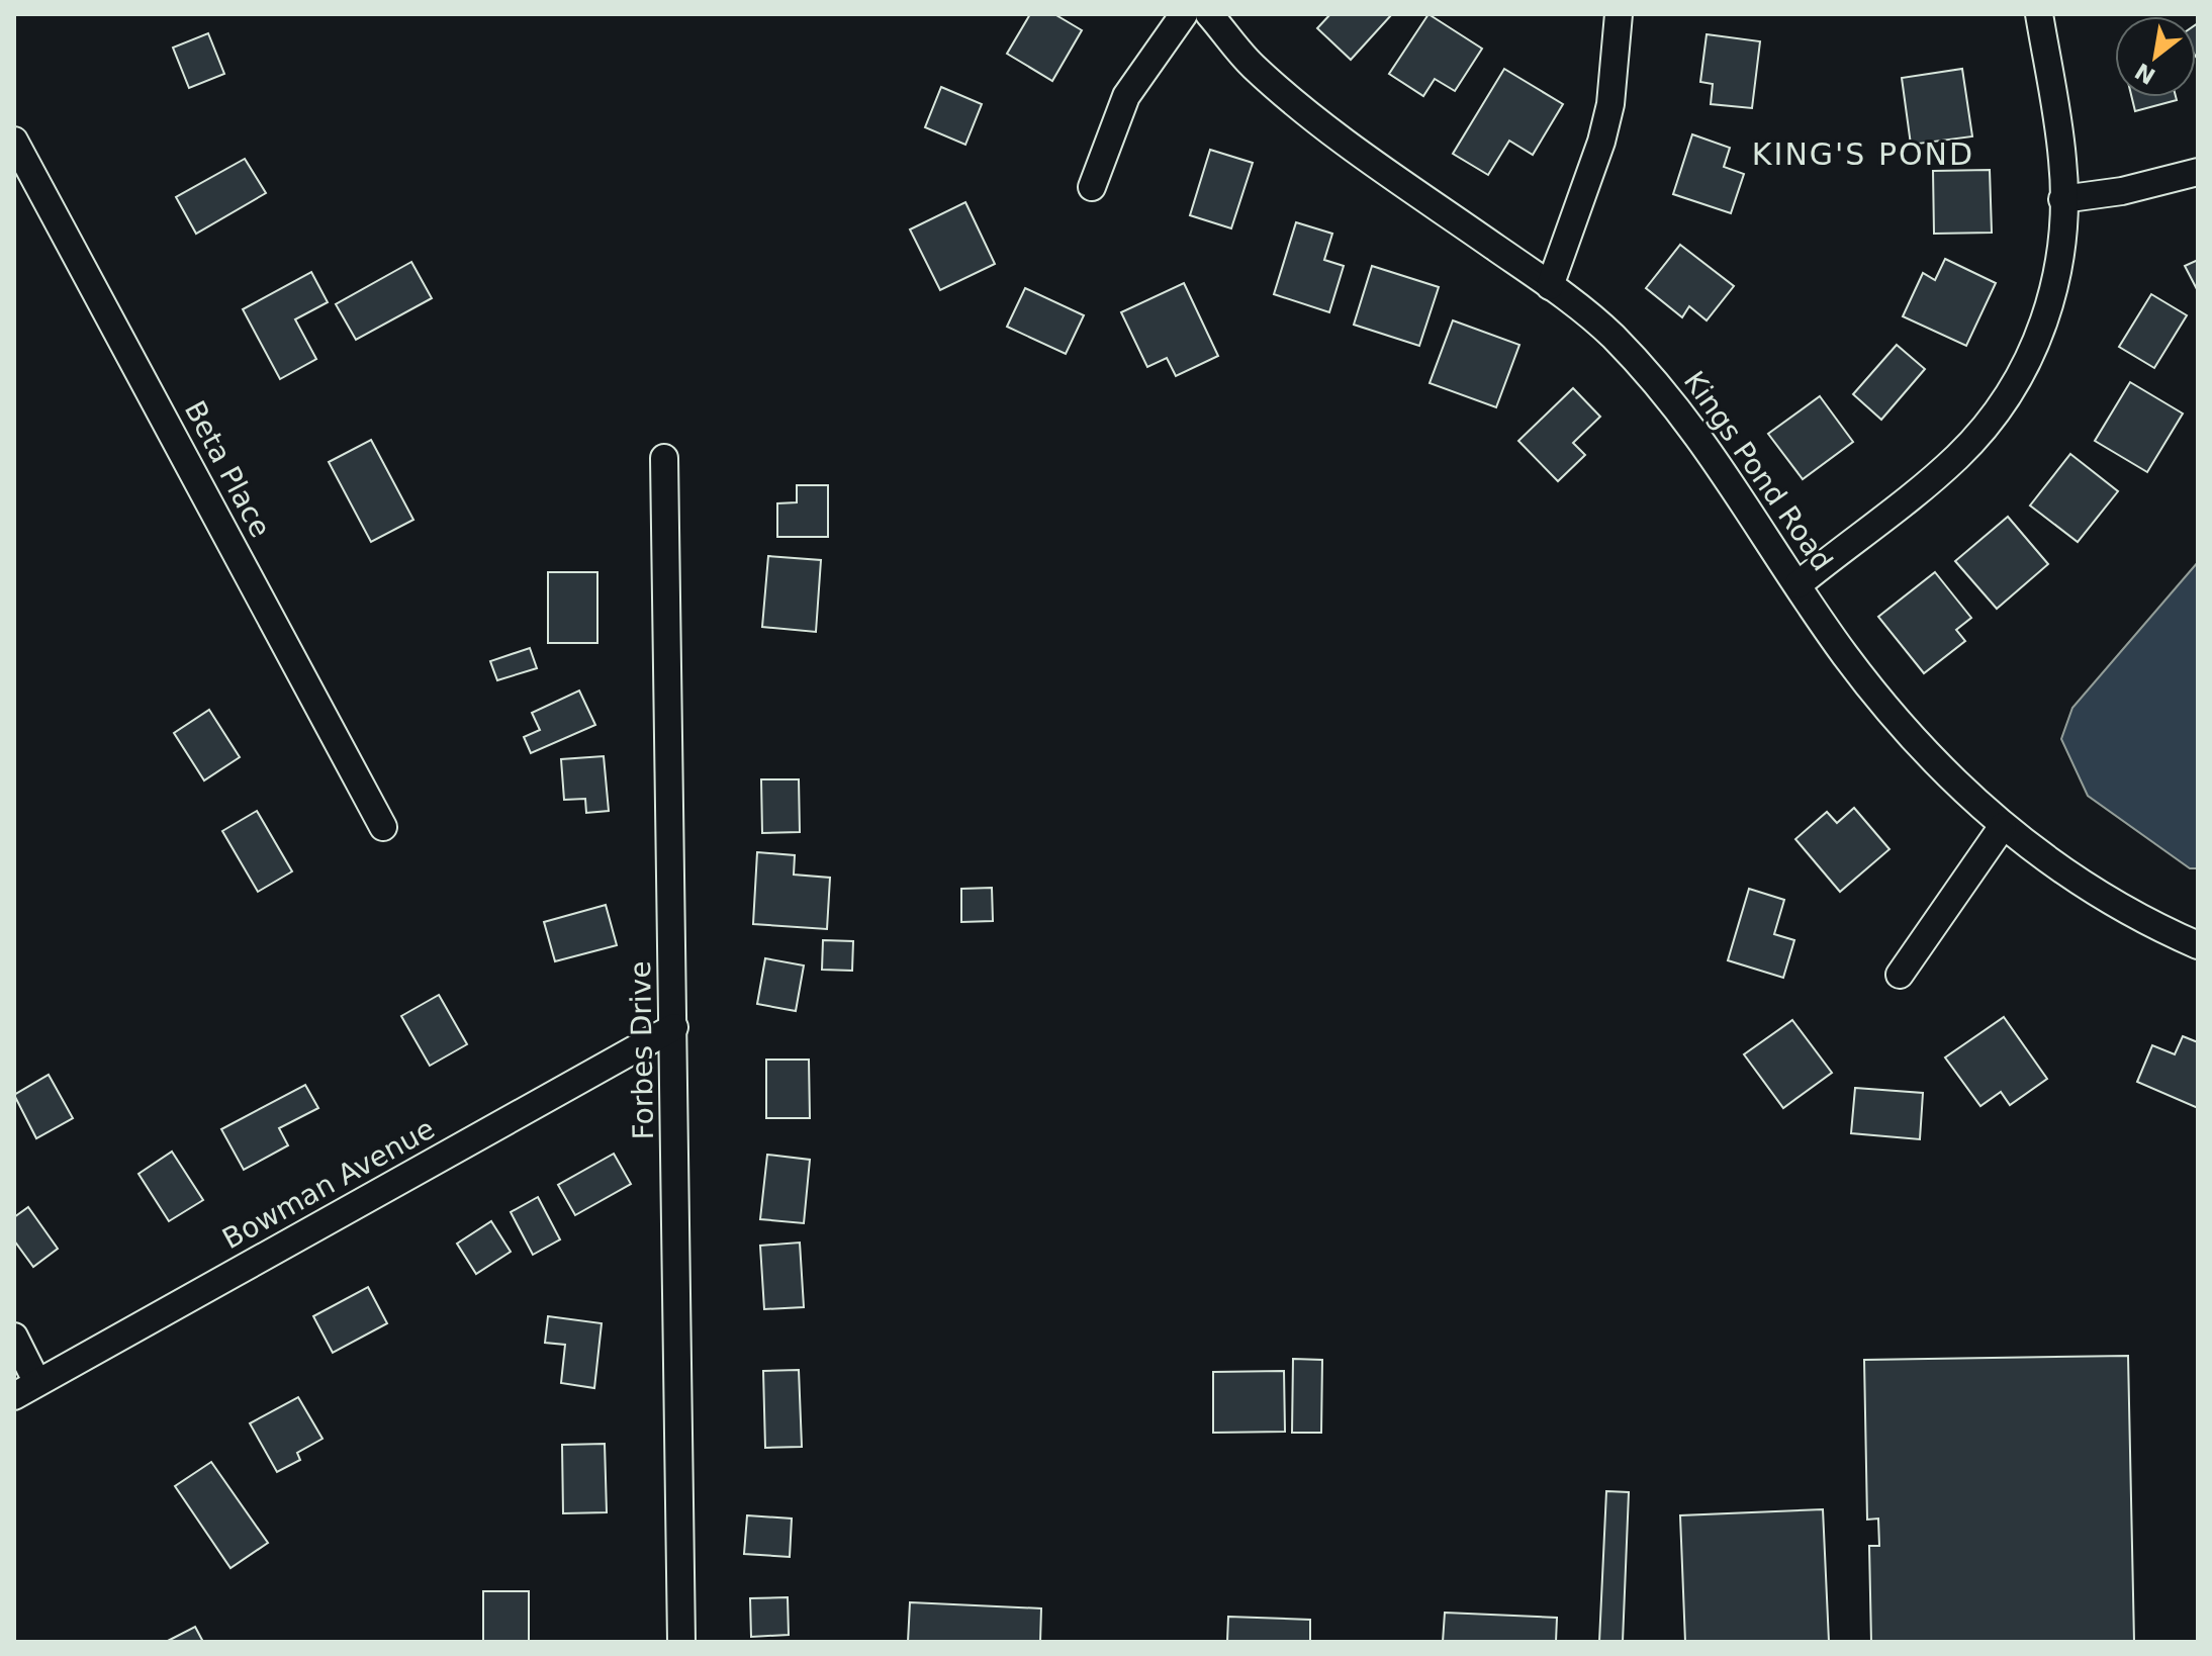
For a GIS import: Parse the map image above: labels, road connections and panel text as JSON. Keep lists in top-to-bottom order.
{
  "streets": {
    "street": [
      "Beta Place",
      "Kings Pond Road",
      "Forbes Drive",
      "Bowman Avenue"
    ]
  },
  "crossings": [
    ["Forbes Drive", "Bowman Avenue"]
  ],
  "districts": ["KING'S POND"],
  "north": "bottom left"
}
